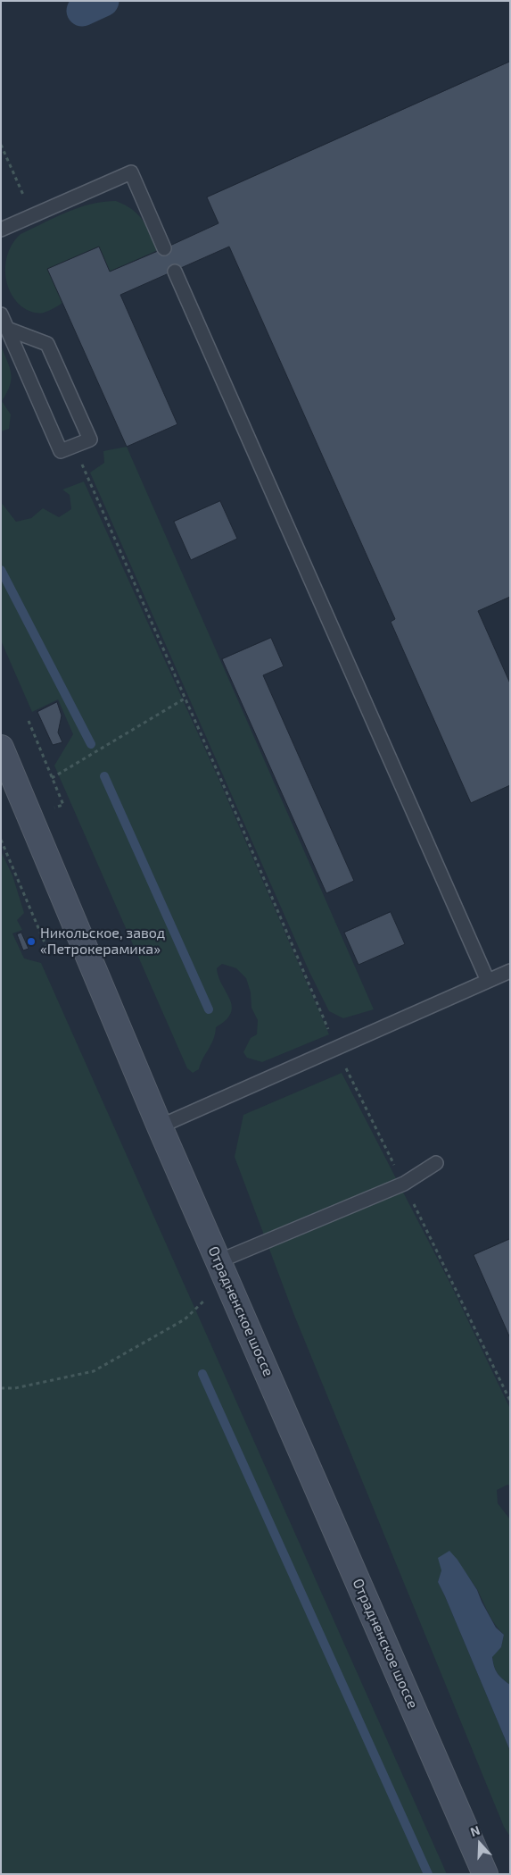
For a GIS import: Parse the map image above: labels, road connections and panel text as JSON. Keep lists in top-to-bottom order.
{
  "streets": {
    "main road": ["Отрадненское шоссе"]
  },
  "places": ["Никольское, завод «Петрокерамика»"],
  "north": "top"
}
